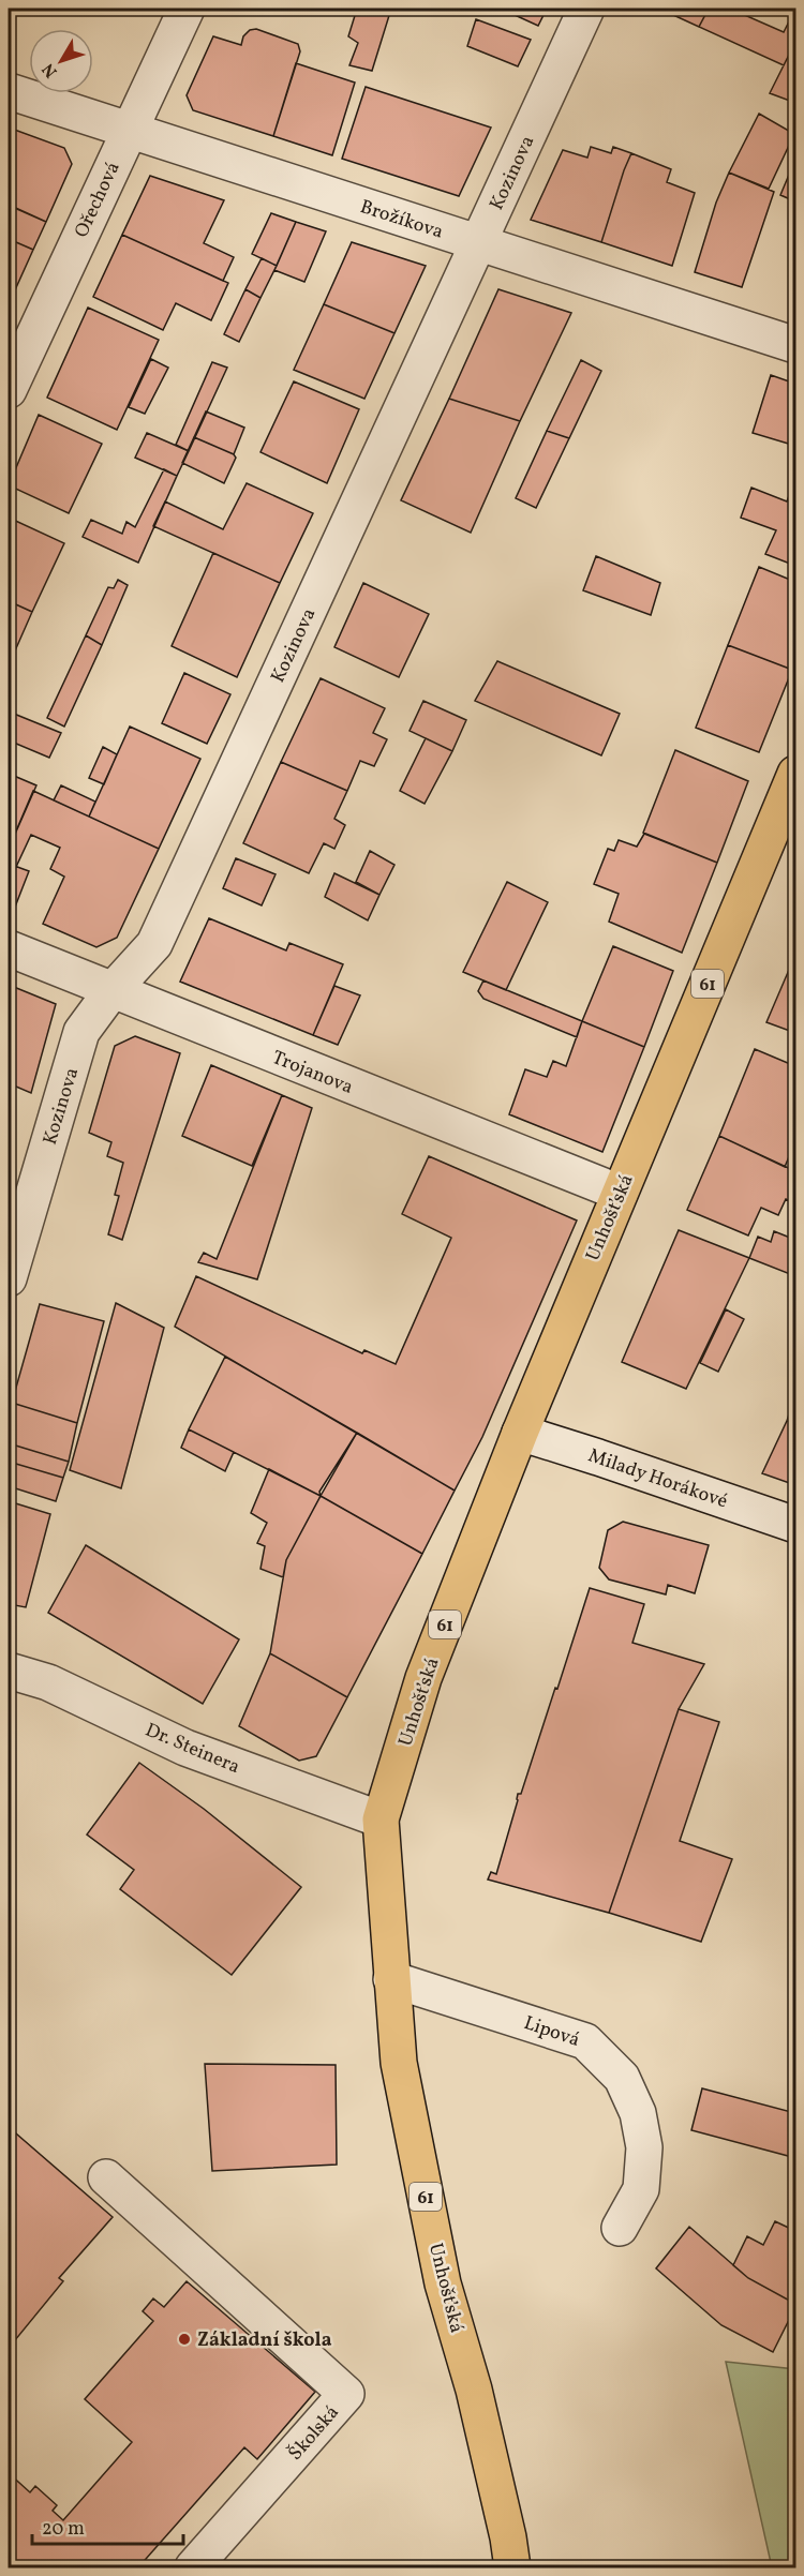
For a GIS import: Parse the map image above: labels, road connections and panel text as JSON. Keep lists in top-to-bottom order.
{
  "streets": {
    "main road": ["61", "Unhošťská"],
    "street": [
      "Kozinova",
      "Ořechová",
      "Brožíkova",
      "Trojanova",
      "Milady Horákové",
      "Dr. Steinera",
      "Lipová",
      "Školská"
    ]
  },
  "crossings": [
    ["Kozinova", "Brožíkova"],
    ["Kozinova", "Trojanova"],
    ["Ořechová", "Brožíkova"],
    ["Trojanova", "Unhošťská"],
    ["Unhošťská", "Milady Horákové"],
    ["Unhošťská", "Dr. Steinera"],
    ["Unhošťská", "Lipová"]
  ],
  "places": ["Základní škola"],
  "scale_bar": "20 m",
  "north": "bottom left"
}
